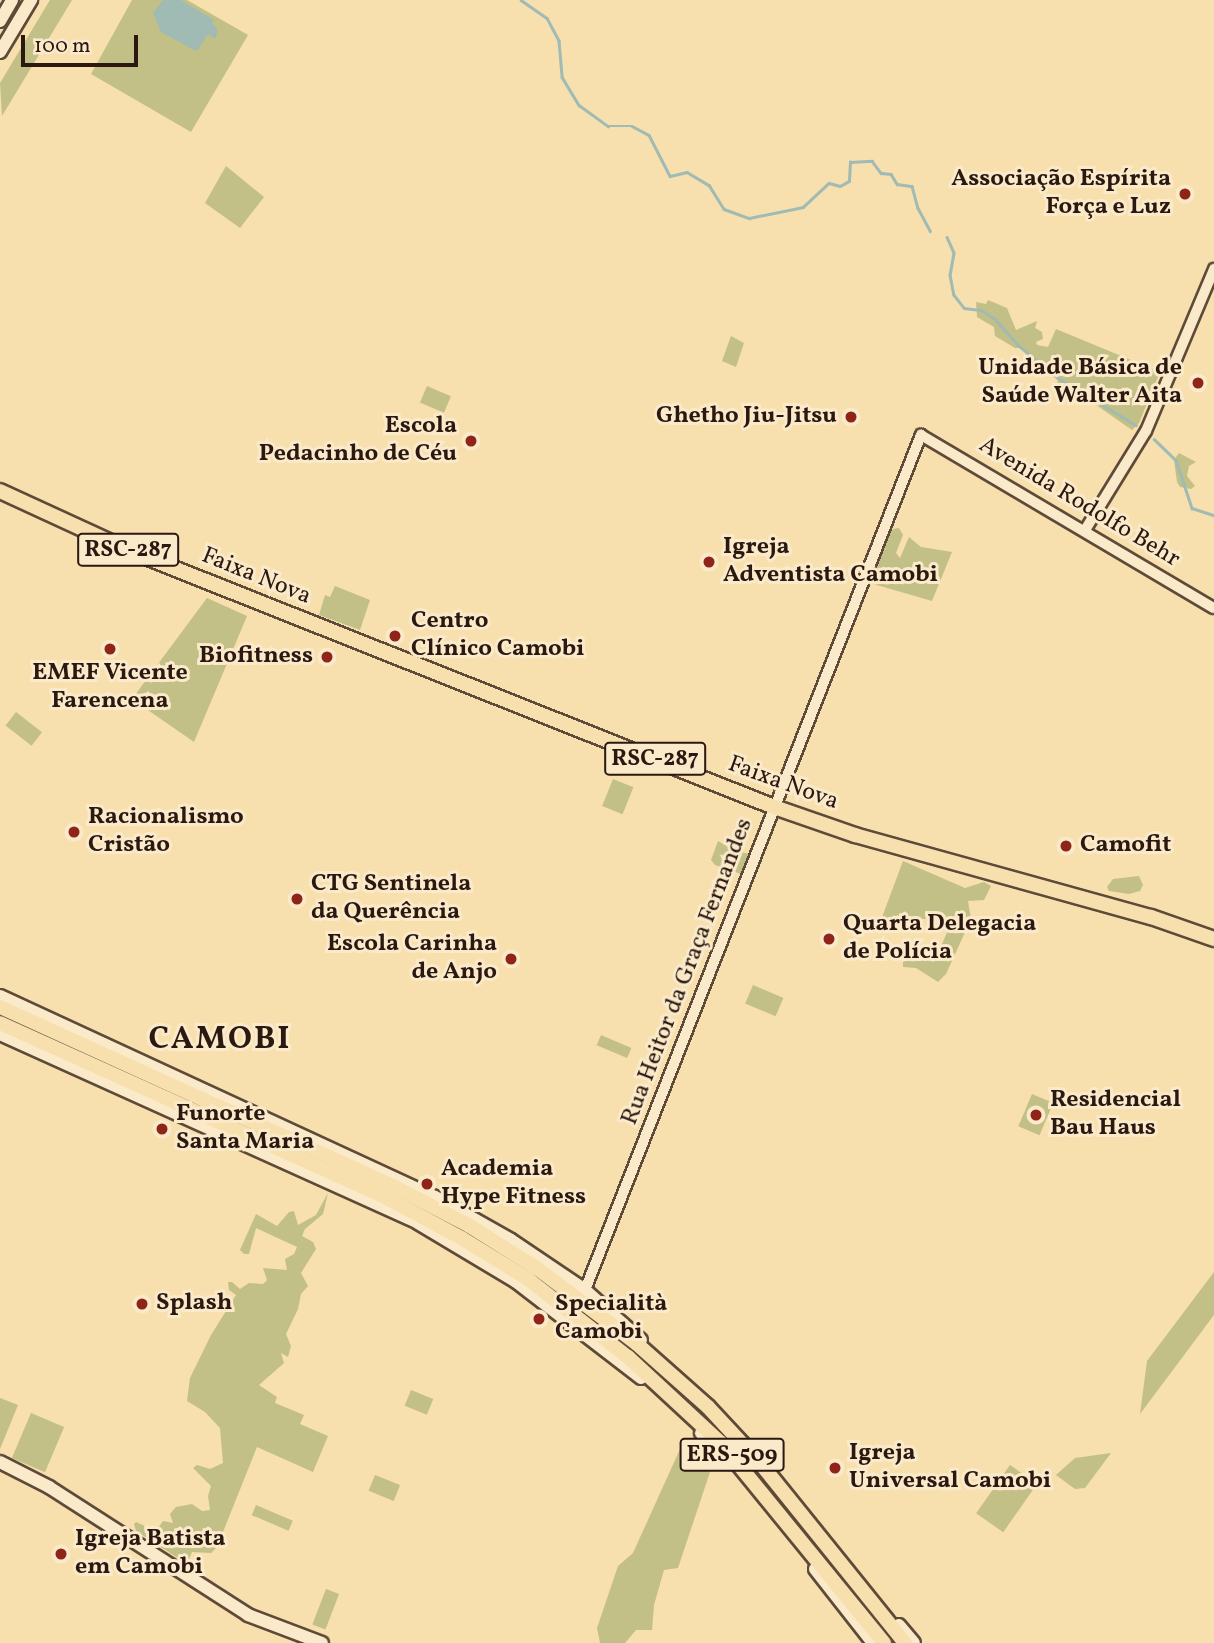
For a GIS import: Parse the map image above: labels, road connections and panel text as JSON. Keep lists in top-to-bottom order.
{
  "streets": {
    "highway": ["RSC-287", "Faixa Nova", "ERS-509"],
    "street": ["Avenida Rodolfo Behr", "Rua Heitor da Graça Fernandes"]
  },
  "crossings": [
    ["Avenida Rodolfo Behr", "Rua Heitor da Graça Fernandes"],
    ["Faixa Nova", "Rua Heitor da Graça Fernandes"],
    ["Rua Heitor da Graça Fernandes", "ERS-509"]
  ],
  "districts": ["CAMOBI"],
  "places": [
    "Associação Espírita Força e Luz",
    "Unidade Básica de Saúde Walter Aita",
    "Ghetho Jiu-Jitsu",
    "Escola Pedacinho de Céu",
    "Igreja Adventista Camobi",
    "Centro Clínico Camobi",
    "EMEF Vicente Farencena",
    "Biofitness",
    "Racionalismo Cristão",
    "Camofit",
    "CTG Sentinela da Querência",
    "Quarta Delegacia de Polícia",
    "Escola Carinha de Anjo",
    "Residencial Bau Haus",
    "Funorte Santa Maria",
    "Academia Hype Fitness",
    "Splash",
    "Specialità Camobi",
    "Igreja Universal Camobi",
    "Igreja Batista em Camobi"
  ],
  "scale_bar": "100 m"
}
